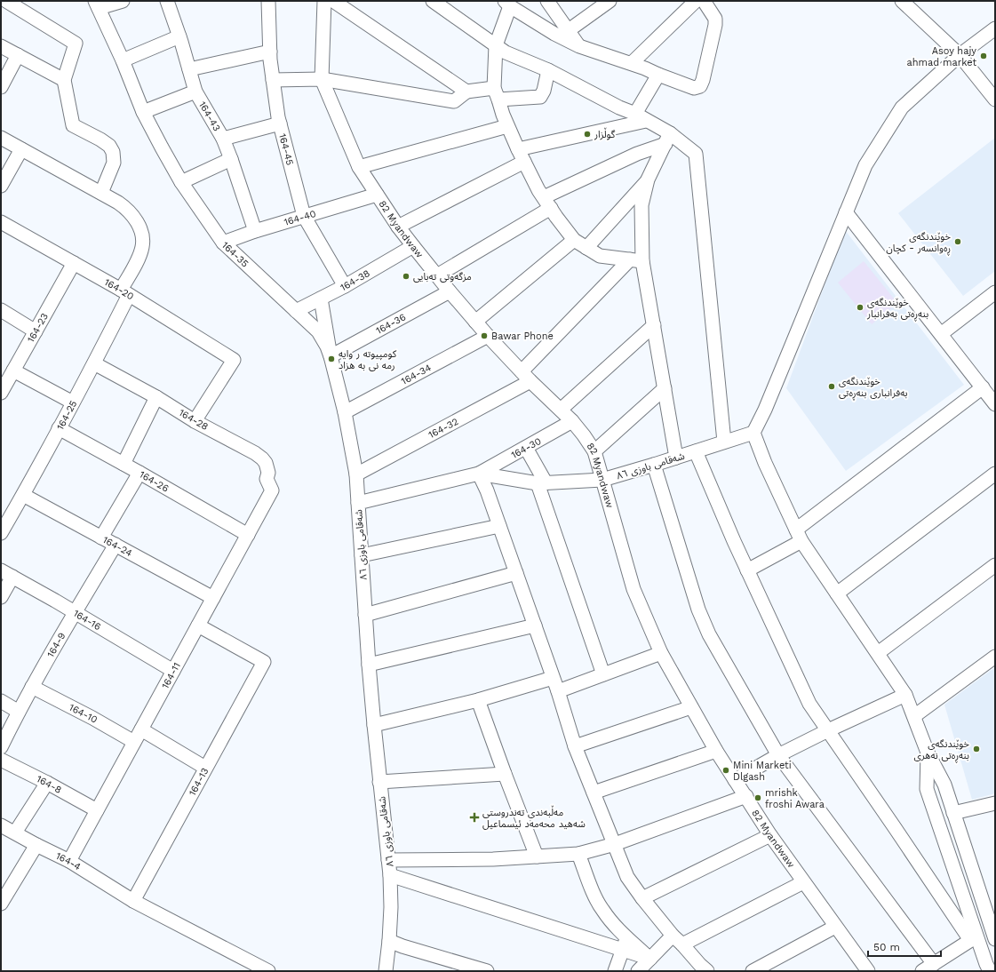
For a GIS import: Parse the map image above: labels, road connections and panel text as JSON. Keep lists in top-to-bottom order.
{
  "streets": {
    "street": [
      "164-43",
      "164-45",
      "164-40",
      "82 Myandwaw",
      "164-35",
      "164-38",
      "164-20",
      "164-36",
      "164-23",
      "164-34",
      "164-25",
      "164-28",
      "164-32",
      "164-30",
      "شەقامی باوزی ٨٦",
      "164-26",
      "164-24",
      "164-16",
      "164-9",
      "164-11",
      "164-10",
      "164-13",
      "164-8",
      "164-4"
    ]
  },
  "crossings": [
    ["164-43", "164-40"],
    ["164-45", "164-40"],
    ["164-45", "164-38"],
    ["164-40", "82 Myandwaw"],
    ["164-40", "164-35"],
    ["82 Myandwaw", "164-38"],
    ["82 Myandwaw", "164-36"],
    ["82 Myandwaw", "164-34"],
    ["82 Myandwaw", "164-32"],
    ["82 Myandwaw", "164-30"],
    ["82 Myandwaw", "شەقامی باوزی ٨٦"],
    ["164-35", "164-38"],
    ["164-35", "164-36"],
    ["164-35", "164-34"],
    ["164-35", "164-32"],
    ["164-35", "شەقامی باوزی ٨٦"],
    ["164-20", "164-23"],
    ["164-20", "164-25"],
    ["164-20", "164-28"],
    ["164-25", "164-28"],
    ["164-25", "164-26"],
    ["164-25", "164-24"],
    ["164-28", "164-11"],
    ["164-30", "شەقامی باوزی ٨٦"],
    ["164-26", "164-11"],
    ["164-24", "164-9"],
    ["164-24", "164-11"],
    ["164-16", "164-9"],
    ["164-16", "164-11"],
    ["164-9", "164-10"],
    ["164-11", "164-10"],
    ["164-11", "164-13"],
    ["164-11", "164-8"],
    ["164-11", "164-4"],
    ["164-13", "164-4"]
  ],
  "places": {
    "other": [
      "Asoy hajy ahmad market",
      "گوڵزار",
      "خوێندنگەی ڕەوانسەر - کچان",
      "مزگەوتی تەبایی",
      "خوێندنگەی بنەڕەتی بەفرانبار",
      "Bawar Phone",
      "کومپیوته ر وایه رمه نی به هزاد",
      "خوێندنگەی بەفرانباری بنەڕەتی",
      "خوێندنگەی بنەڕەتی نەهری",
      "Mini Marketi Dlgash",
      "mrishk froshi Awara"
    ],
    "health": ["مەڵبەندی تەندروستی شەهید محەمەد ئیسماعیل"]
  },
  "scale_bar": "50 m"
}
